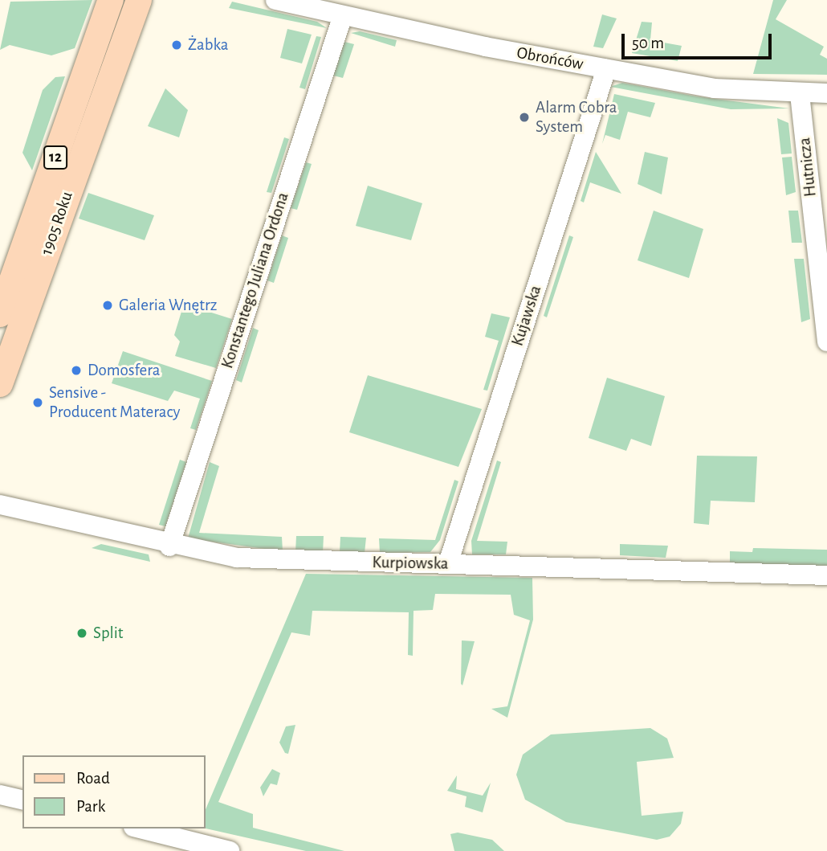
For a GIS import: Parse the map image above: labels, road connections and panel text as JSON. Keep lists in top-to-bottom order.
{
  "streets": {
    "main road": ["12", "1905 Roku"],
    "street": [
      "Obrońców",
      "Hutnicza",
      "Konstantego Juliana Ordona",
      "Kujawska",
      "Kurpiowska"
    ]
  },
  "crossings": [
    ["Obrońców", "Hutnicza"],
    ["Obrońców", "Konstantego Juliana Ordona"],
    ["Obrońców", "Kujawska"],
    ["Konstantego Juliana Ordona", "Kurpiowska"],
    ["Kujawska", "Kurpiowska"]
  ],
  "places": [
    "Żabka",
    "Alarm Cobra System",
    "Galeria Wnętrz",
    "Domosfera",
    "Sensive - Producent Materacy",
    "Split"
  ],
  "legend": ["Road", "Park"],
  "scale_bar": "50 m"
}
